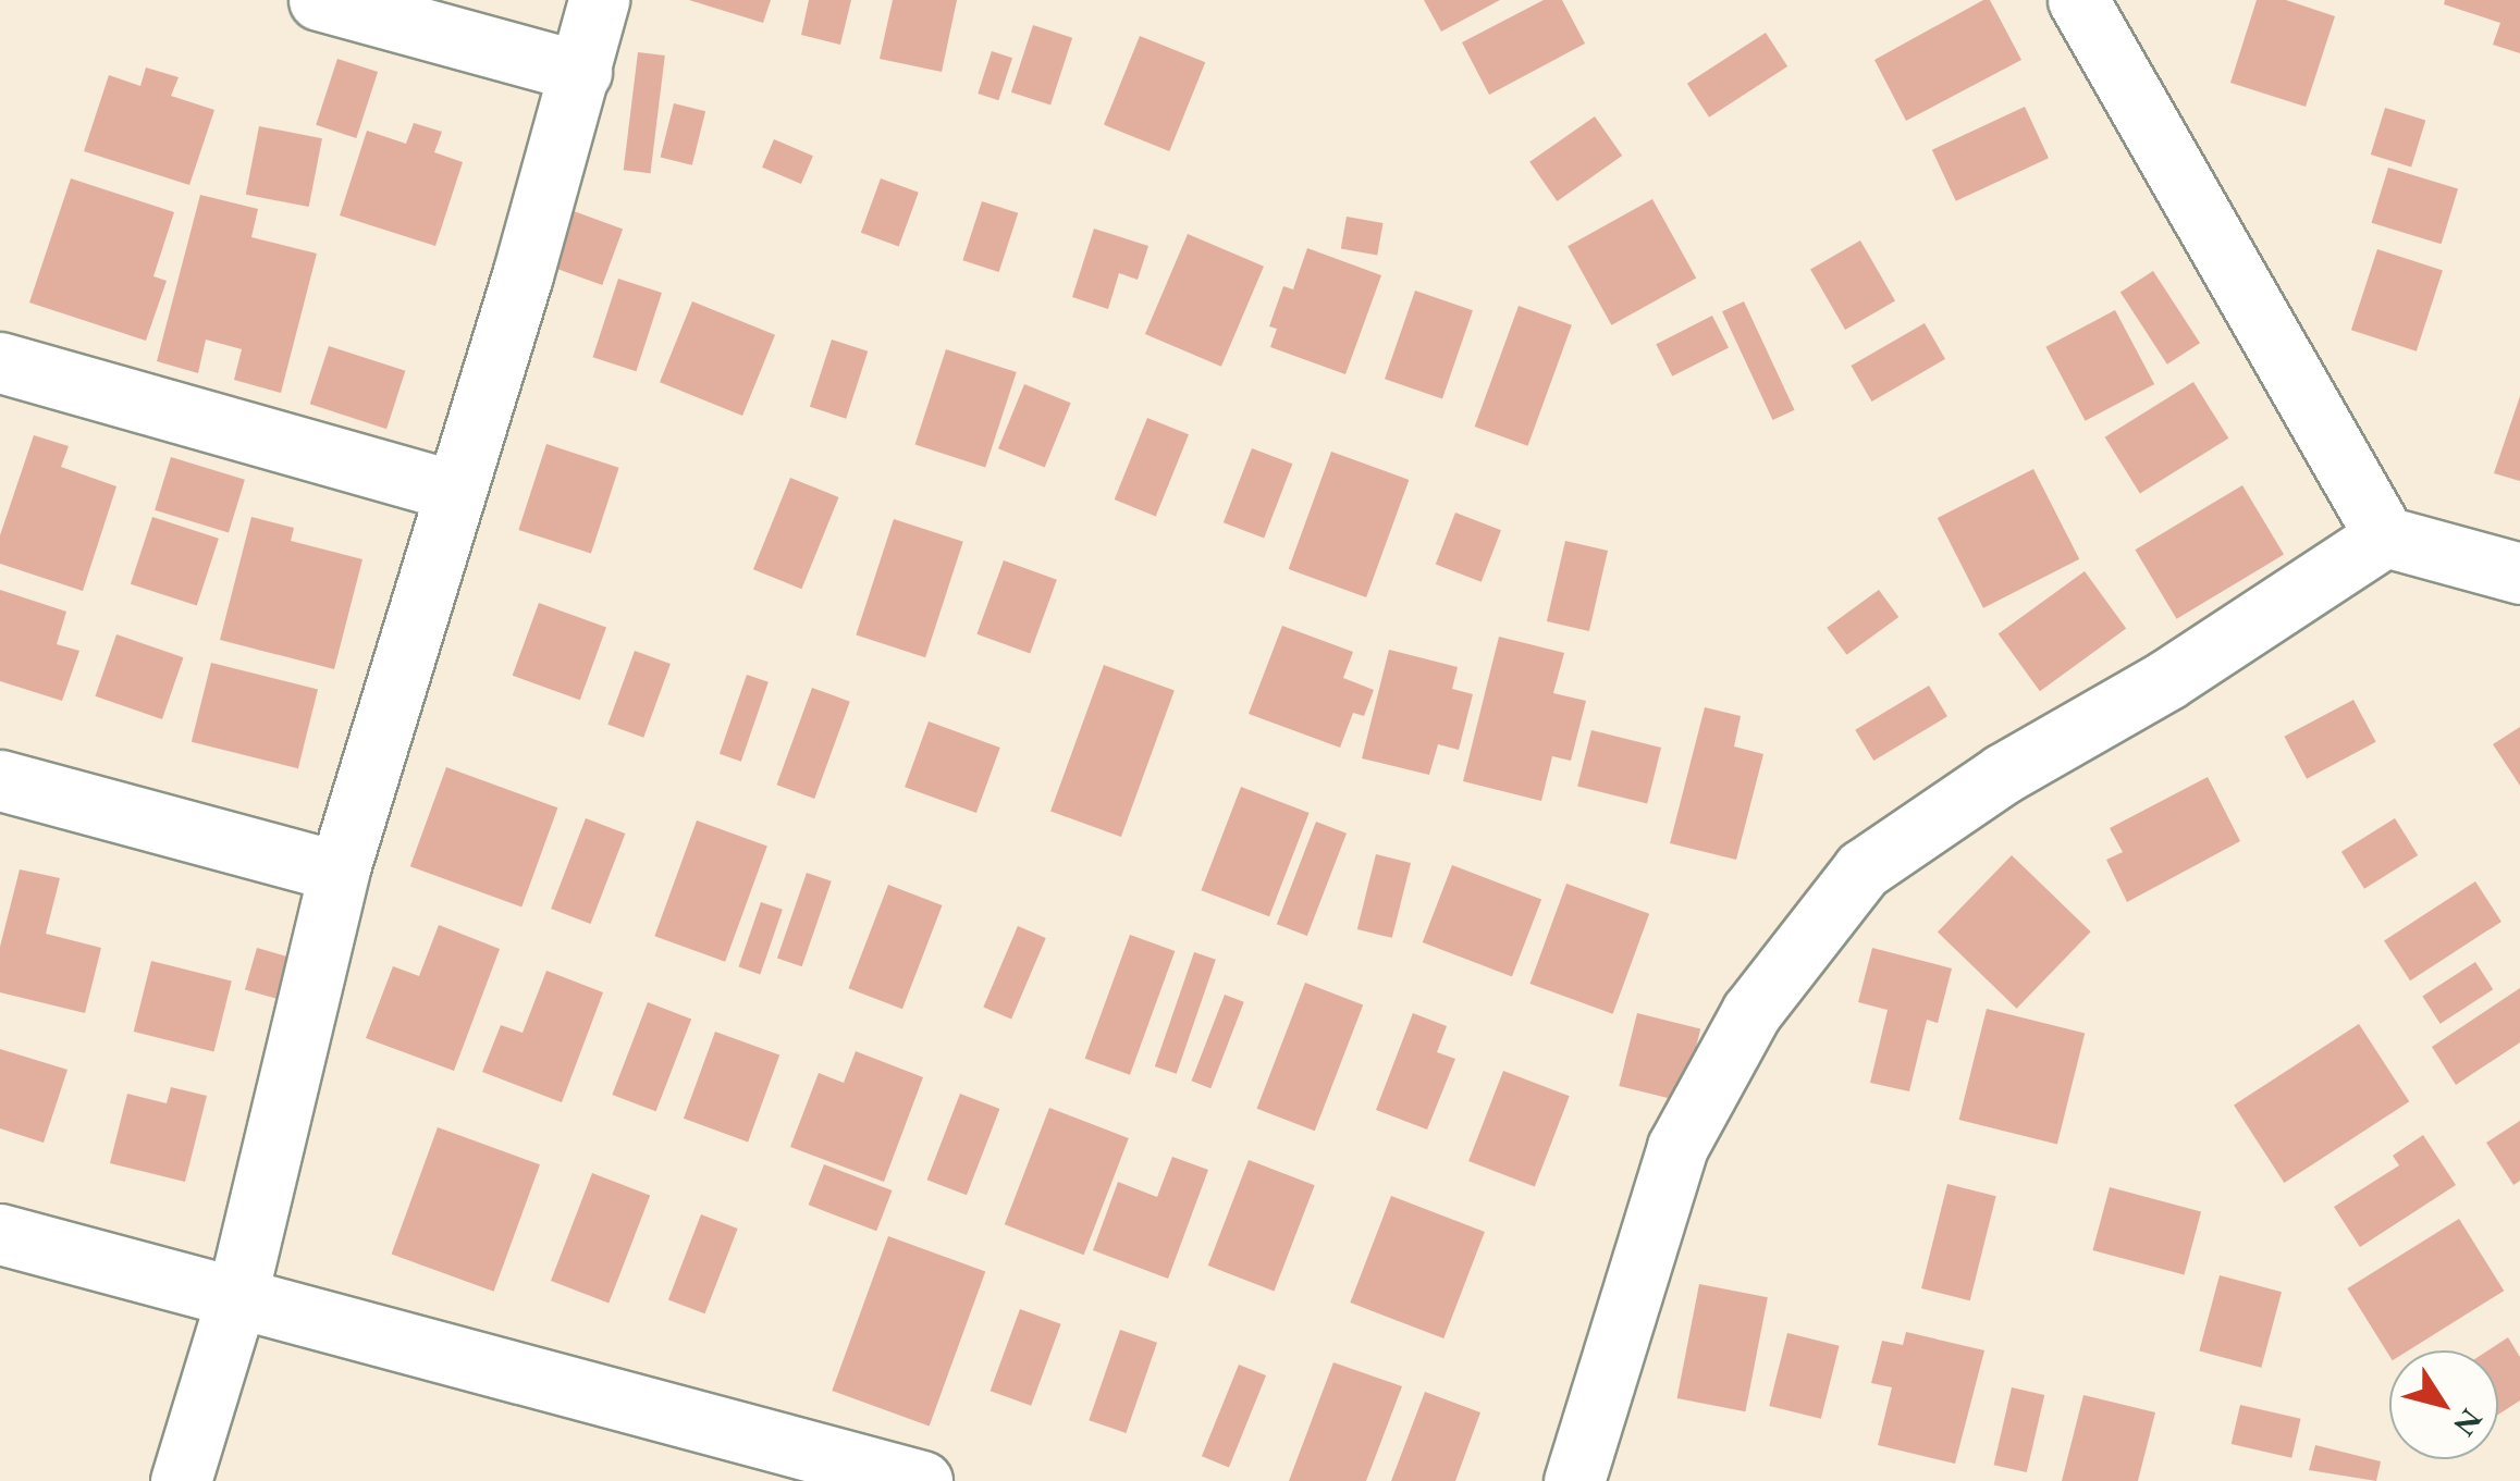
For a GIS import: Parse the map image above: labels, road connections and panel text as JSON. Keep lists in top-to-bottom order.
{
  "north": "bottom right"
}
